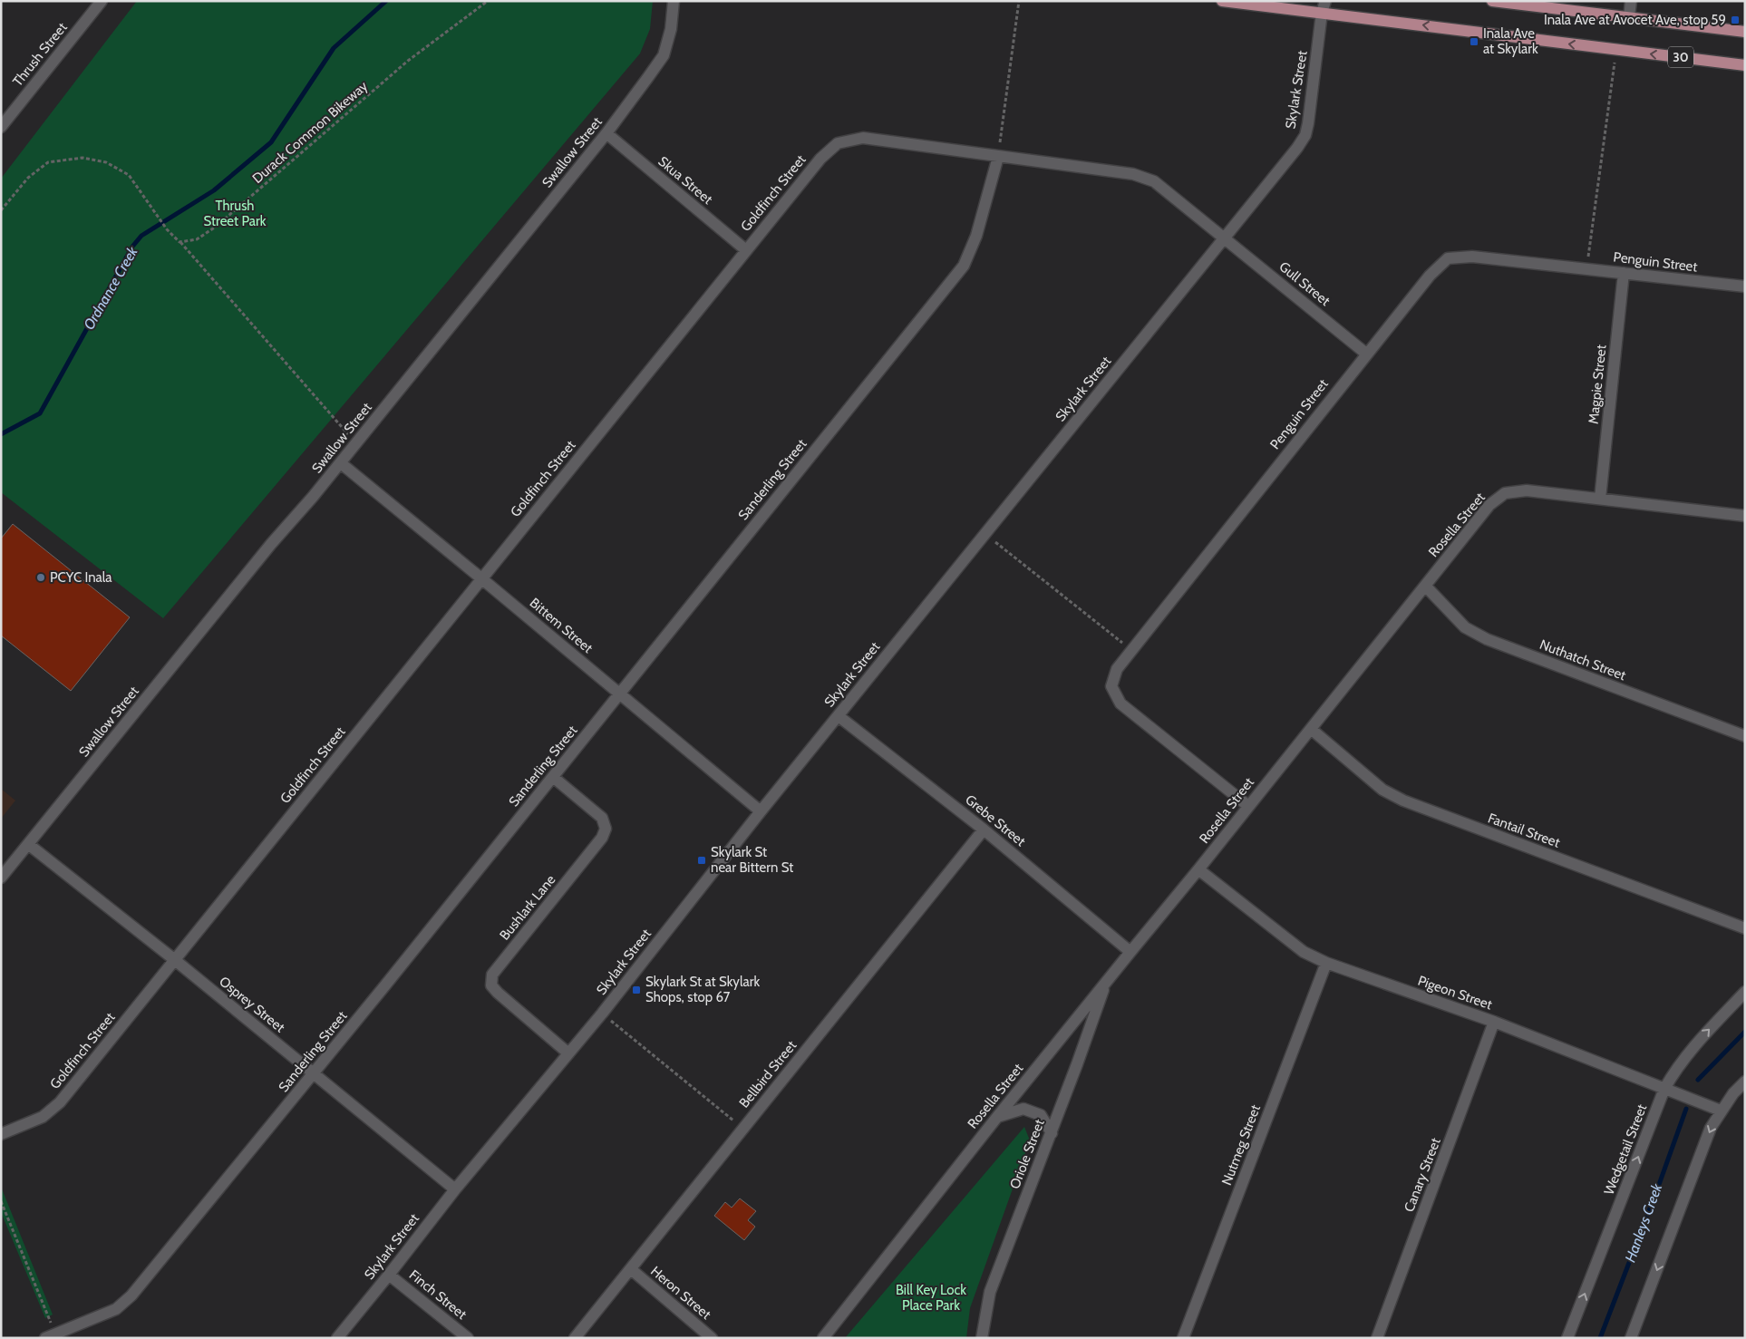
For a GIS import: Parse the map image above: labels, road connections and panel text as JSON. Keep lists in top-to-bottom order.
{
  "streets": {
    "main road": ["30"],
    "street": [
      "Thrush Street",
      "Skylark Street",
      "Swallow Street",
      "Skua Street",
      "Goldfinch Street",
      "Penguin Street",
      "Gull Street",
      "Magpie Street",
      "Sanderling Street",
      "Rosella Street",
      "Bittem Street",
      "Nuthatch Street",
      "Grebe Street",
      "Fantail Street",
      "Bushlark Lane",
      "Pigeon Street",
      "Osprey Street",
      "Bellbird Street",
      "Nutmeg Street",
      "Wedgetail Street",
      "Oriole Street",
      "Canary Street",
      "Heron Street",
      "Finch Street"
    ],
    "path": ["Durack Common Bikeway"]
  },
  "crossings": [
    ["30", "Skylark Street"],
    ["Skylark Street", "Goldfinch Street"],
    ["Skylark Street", "Gull Street"],
    ["Skylark Street", "Bittem Street"],
    ["Skylark Street", "Grebe Street"],
    ["Skylark Street", "Bushlark Lane"],
    ["Skylark Street", "Osprey Street"],
    ["Skylark Street", "Finch Street"],
    ["Swallow Street", "Skua Street"],
    ["Swallow Street", "Bittem Street"],
    ["Swallow Street", "Osprey Street"],
    ["Skua Street", "Goldfinch Street"],
    ["Goldfinch Street", "Gull Street"],
    ["Goldfinch Street", "Sanderling Street"],
    ["Goldfinch Street", "Bittem Street"],
    ["Goldfinch Street", "Osprey Street"],
    ["Penguin Street", "Gull Street"],
    ["Penguin Street", "Magpie Street"],
    ["Penguin Street", "Rosella Street"],
    ["Magpie Street", "Rosella Street"],
    ["Sanderling Street", "Bittem Street"],
    ["Sanderling Street", "Bushlark Lane"],
    ["Sanderling Street", "Osprey Street"],
    ["Rosella Street", "Nuthatch Street"],
    ["Rosella Street", "Grebe Street"],
    ["Rosella Street", "Fantail Street"],
    ["Rosella Street", "Pigeon Street"],
    ["Rosella Street", "Oriole Street"],
    ["Grebe Street", "Bellbird Street"],
    ["Pigeon Street", "Nutmeg Street"],
    ["Pigeon Street", "Wedgetail Street"],
    ["Pigeon Street", "Canary Street"],
    ["Bellbird Street", "Heron Street"]
  ],
  "water": ["Ordnance Creek", "Hanleys Creek"],
  "parks": ["Thrush Street Park", "Bill Key Lock Place Park"],
  "places": {
    "transit": [
      "Inala Ave at Avocet Ave, stop 59",
      "Inala Ave at Skylark",
      "Skylark St near Bittern St",
      "Skylark St at Skylark Shops, stop 67"
    ],
    "other": ["PCYC Inala"]
  }
}
